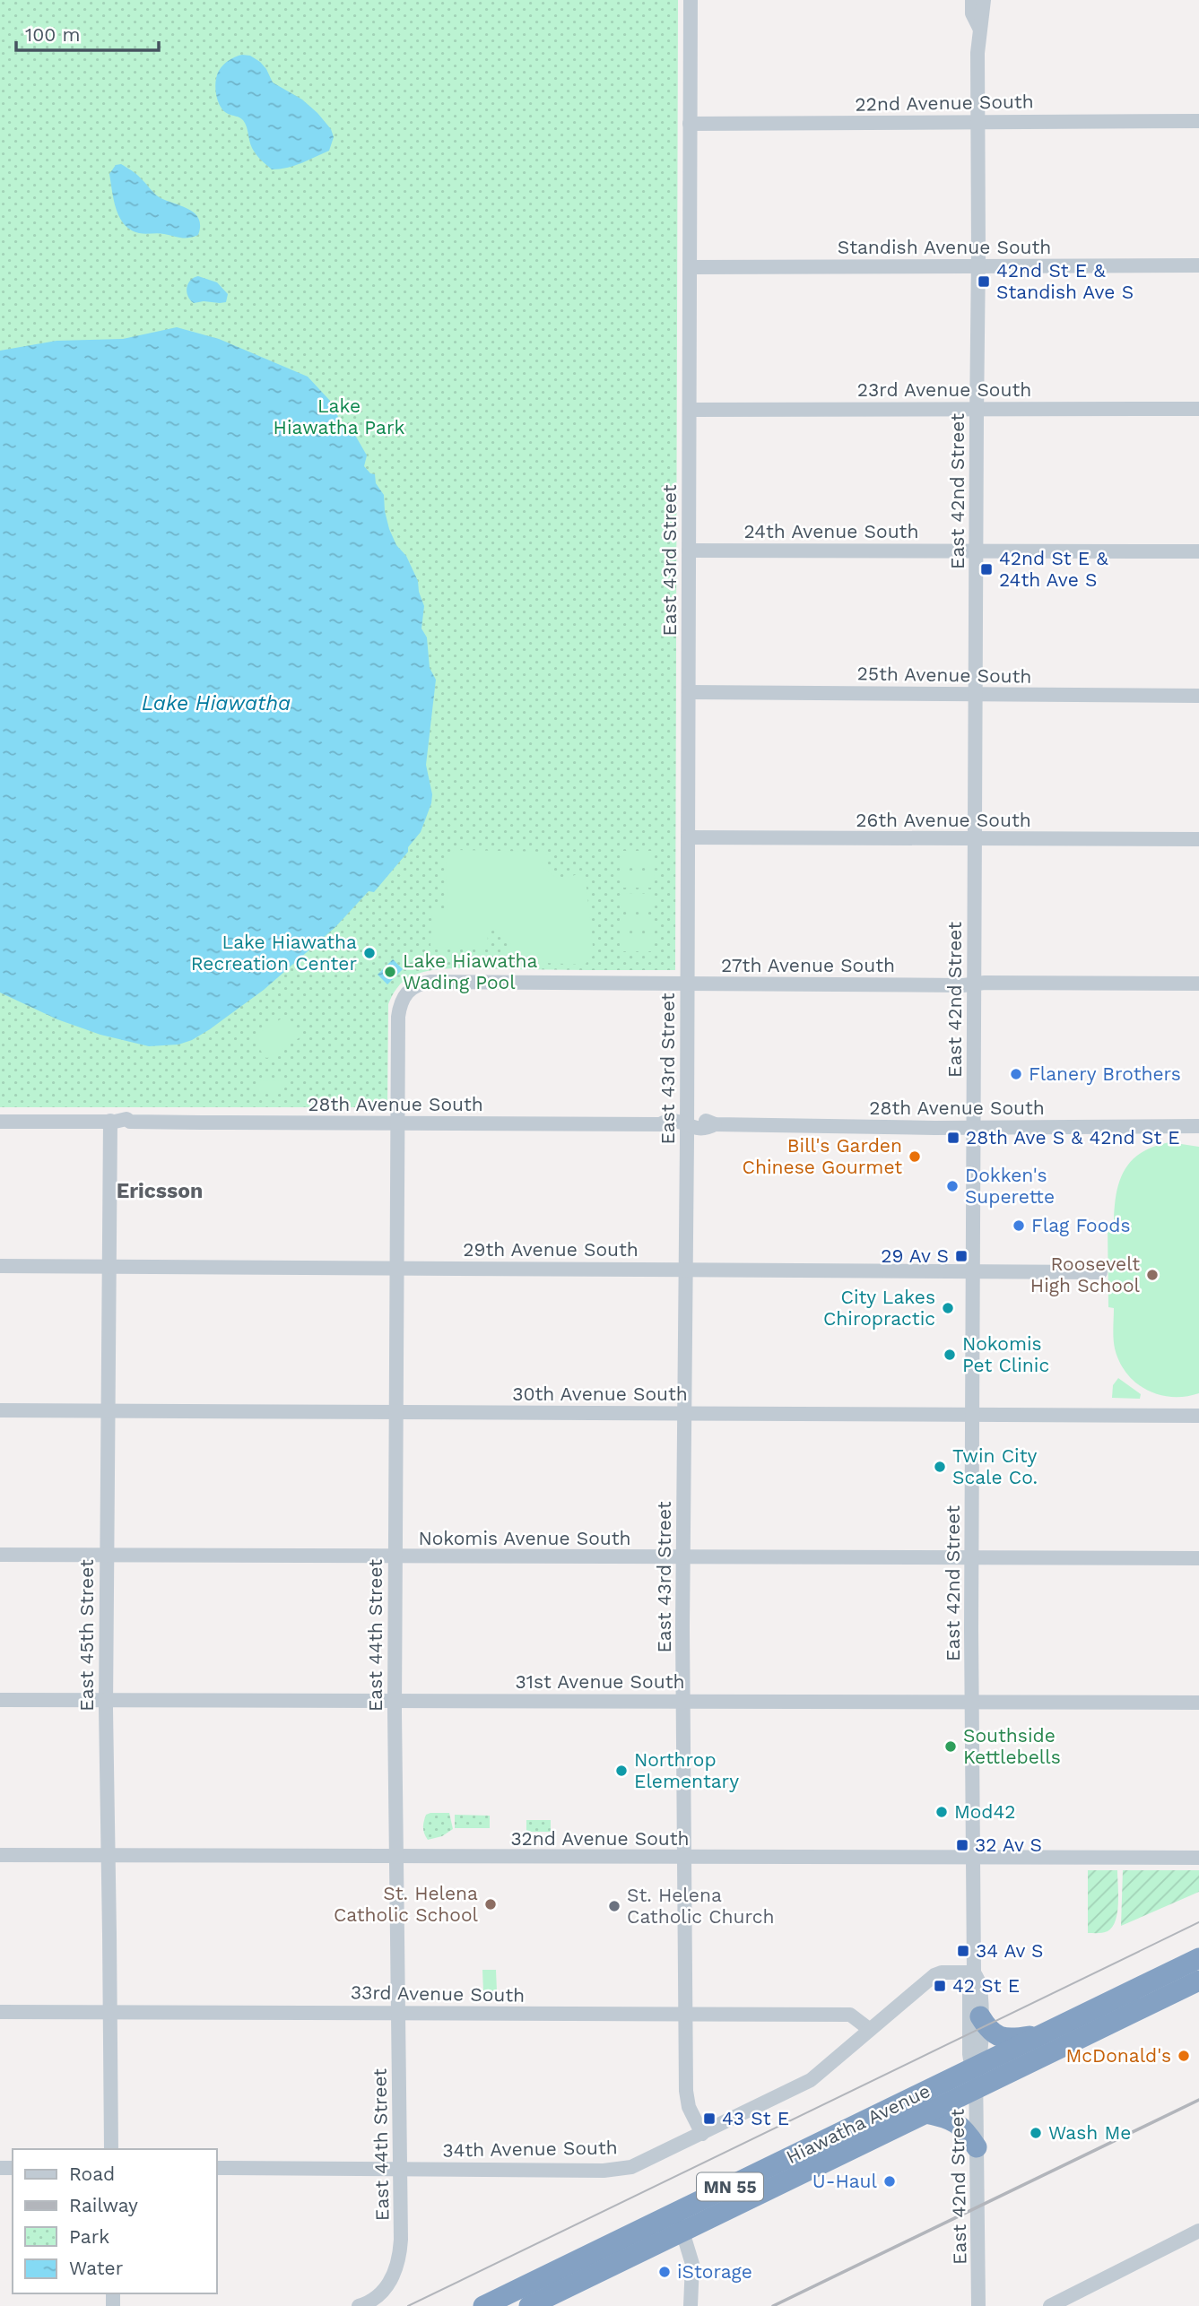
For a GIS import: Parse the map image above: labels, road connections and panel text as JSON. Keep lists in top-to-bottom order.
{
  "streets": {
    "highway": ["Hiawatha Avenue", "MN 55"],
    "street": [
      "22nd Avenue South",
      "Standish Avenue South",
      "23rd Avenue South",
      "East 42nd Street",
      "24th Avenue South",
      "East 43rd Street",
      "25th Avenue South",
      "26th Avenue South",
      "27th Avenue South",
      "28th Avenue South",
      "29th Avenue South",
      "30th Avenue South",
      "Nokomis Avenue South",
      "East 45th Street",
      "East 44th Street",
      "31st Avenue South",
      "32nd Avenue South",
      "33rd Avenue South",
      "34th Avenue South"
    ]
  },
  "crossings": [
    ["22nd Avenue South", "East 42nd Street"],
    ["22nd Avenue South", "East 43rd Street"],
    ["Standish Avenue South", "East 42nd Street"],
    ["Standish Avenue South", "East 43rd Street"],
    ["23rd Avenue South", "East 42nd Street"],
    ["23rd Avenue South", "East 43rd Street"],
    ["East 42nd Street", "24th Avenue South"],
    ["East 42nd Street", "25th Avenue South"],
    ["East 42nd Street", "26th Avenue South"],
    ["East 42nd Street", "27th Avenue South"],
    ["East 42nd Street", "28th Avenue South"],
    ["East 42nd Street", "29th Avenue South"],
    ["East 42nd Street", "30th Avenue South"],
    ["East 42nd Street", "Nokomis Avenue South"],
    ["East 42nd Street", "31st Avenue South"],
    ["East 42nd Street", "32nd Avenue South"],
    ["East 42nd Street", "Hiawatha Avenue"],
    ["East 42nd Street", "34th Avenue South"],
    ["24th Avenue South", "East 43rd Street"],
    ["East 43rd Street", "25th Avenue South"],
    ["East 43rd Street", "26th Avenue South"],
    ["East 43rd Street", "27th Avenue South"],
    ["East 43rd Street", "28th Avenue South"],
    ["East 43rd Street", "29th Avenue South"],
    ["East 43rd Street", "30th Avenue South"],
    ["East 43rd Street", "Nokomis Avenue South"],
    ["East 43rd Street", "31st Avenue South"],
    ["East 43rd Street", "32nd Avenue South"],
    ["East 43rd Street", "33rd Avenue South"],
    ["East 43rd Street", "34th Avenue South"],
    ["27th Avenue South", "East 44th Street"],
    ["28th Avenue South", "East 45th Street"],
    ["28th Avenue South", "East 44th Street"],
    ["29th Avenue South", "East 45th Street"],
    ["29th Avenue South", "East 44th Street"],
    ["30th Avenue South", "East 45th Street"],
    ["30th Avenue South", "East 44th Street"],
    ["Nokomis Avenue South", "East 45th Street"],
    ["Nokomis Avenue South", "East 44th Street"],
    ["East 45th Street", "31st Avenue South"],
    ["East 45th Street", "32nd Avenue South"],
    ["East 45th Street", "33rd Avenue South"],
    ["East 44th Street", "31st Avenue South"],
    ["East 44th Street", "32nd Avenue South"],
    ["East 44th Street", "33rd Avenue South"],
    ["East 44th Street", "34th Avenue South"],
    ["33rd Avenue South", "34th Avenue South"]
  ],
  "districts": ["Ericsson"],
  "water": ["Lake Hiawatha"],
  "parks": ["Lake Hiawatha Park"],
  "places": {
    "transit": [
      "42nd St E & Standish Ave S",
      "42nd St E & 24th Ave S",
      "28th Ave S & 42nd St E",
      "29 Av S",
      "32 Av S",
      "34 Av S",
      "42 St E",
      "43 St E"
    ],
    "other": [
      "Lake Hiawatha Recreation Center",
      "Lake Hiawatha Wading Pool",
      "Flanery Brothers",
      "Bill's Garden Chinese Gourmet",
      "Dokken's Superette",
      "Flag Foods",
      "Roosevelt High School",
      "City Lakes Chiropractic",
      "Nokomis Pet Clinic",
      "Twin City Scale Co.",
      "Southside Kettlebells",
      "Northrop Elementary",
      "Mod42",
      "St. Helena Catholic School",
      "St. Helena Catholic Church",
      "McDonald's",
      "Wash Me",
      "U-Haul",
      "iStorage"
    ]
  },
  "legend": [
    "Road",
    "Railway",
    "Park",
    "Water"
  ],
  "scale_bar": "100 m"
}
